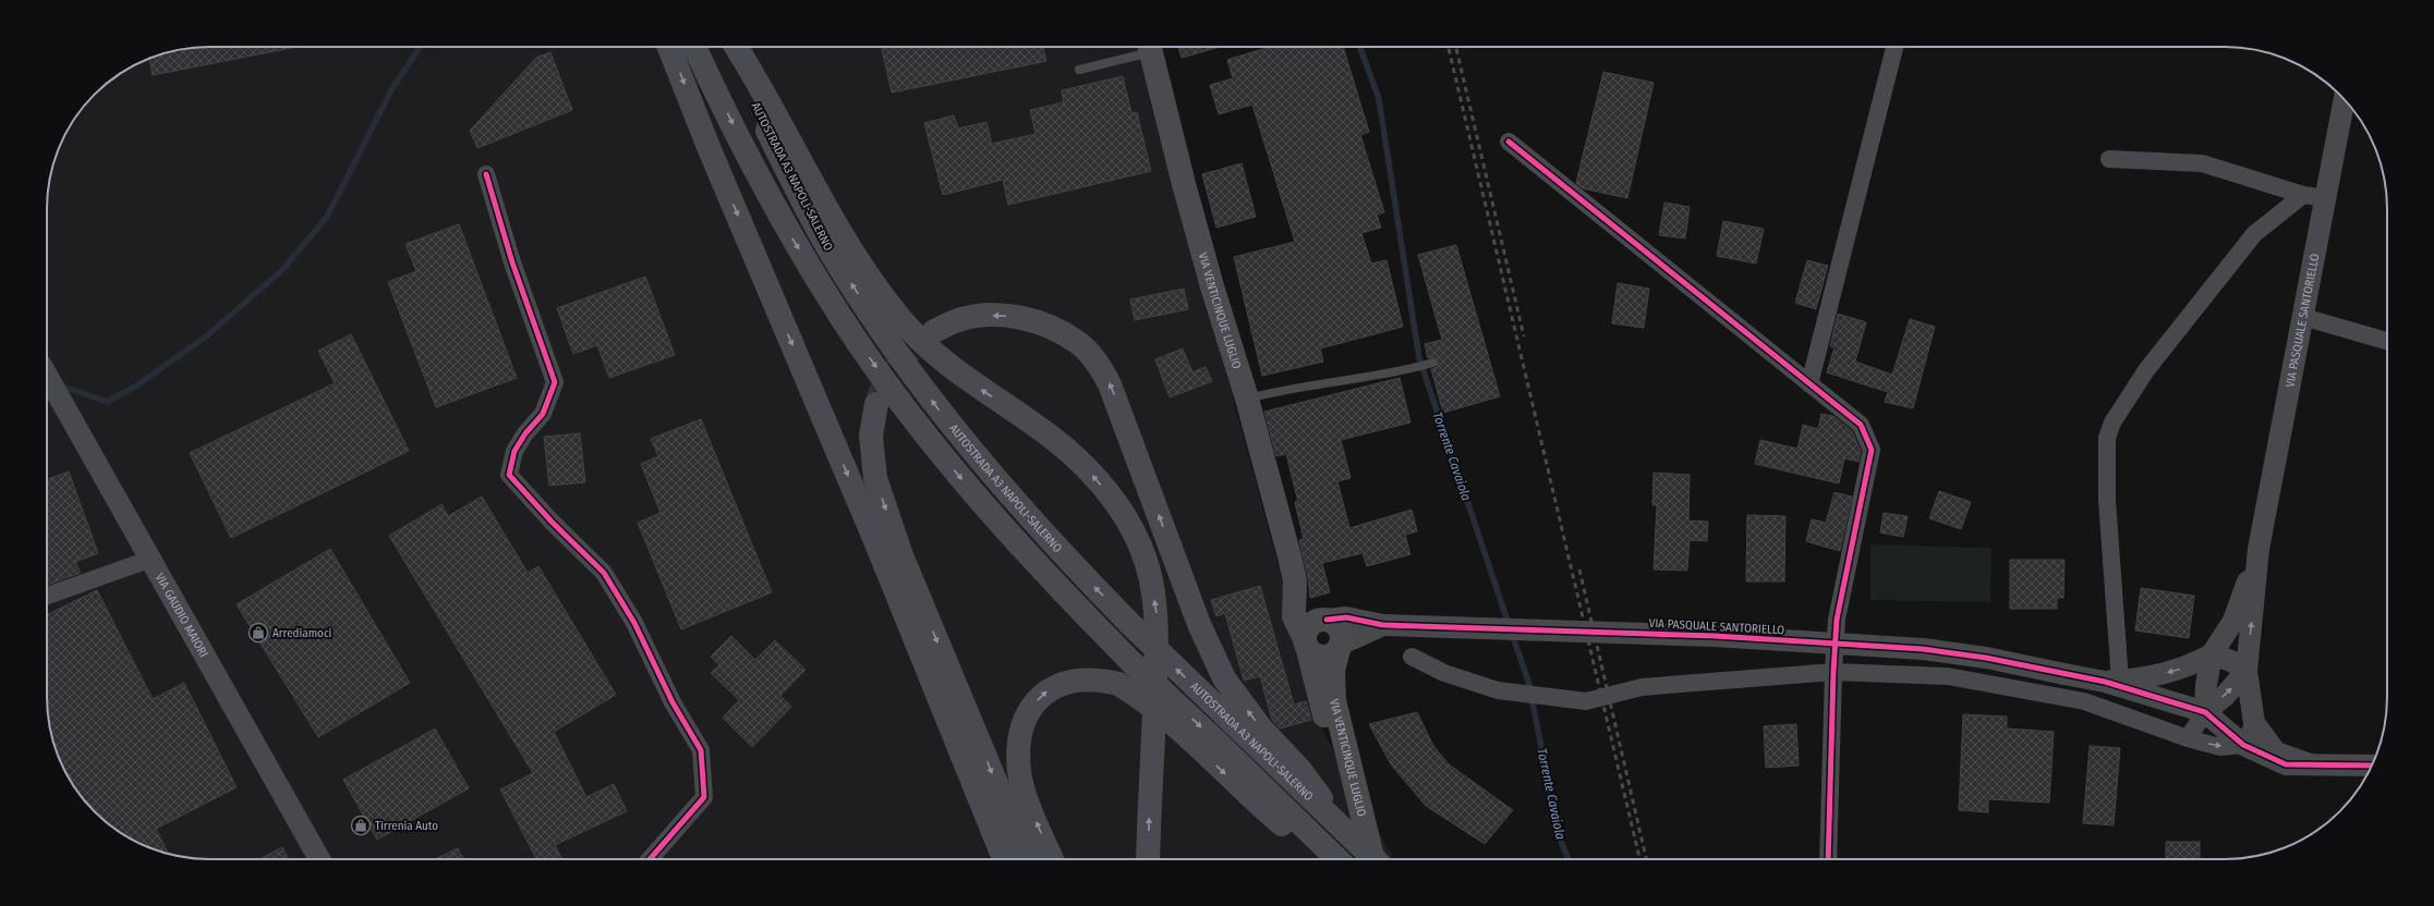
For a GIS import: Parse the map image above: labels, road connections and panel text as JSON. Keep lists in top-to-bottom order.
{
  "streets": {
    "highway": ["AUTOSTRADA A3 NAPOLI-SALERNO"],
    "main road": ["VIA VENTICINQUE LUGLIO"],
    "street": ["VIA PASQUALE SANTORIELLO", "VIA GAUDIO MAIORI"]
  },
  "crossings": [
    ["VIA VENTICINQUE LUGLIO", "VIA PASQUALE SANTORIELLO"]
  ],
  "water": ["Torrente Cavaiola"],
  "places": {
    "shop": ["Arrediamoci", "Tirrenia Auto"]
  }
}
